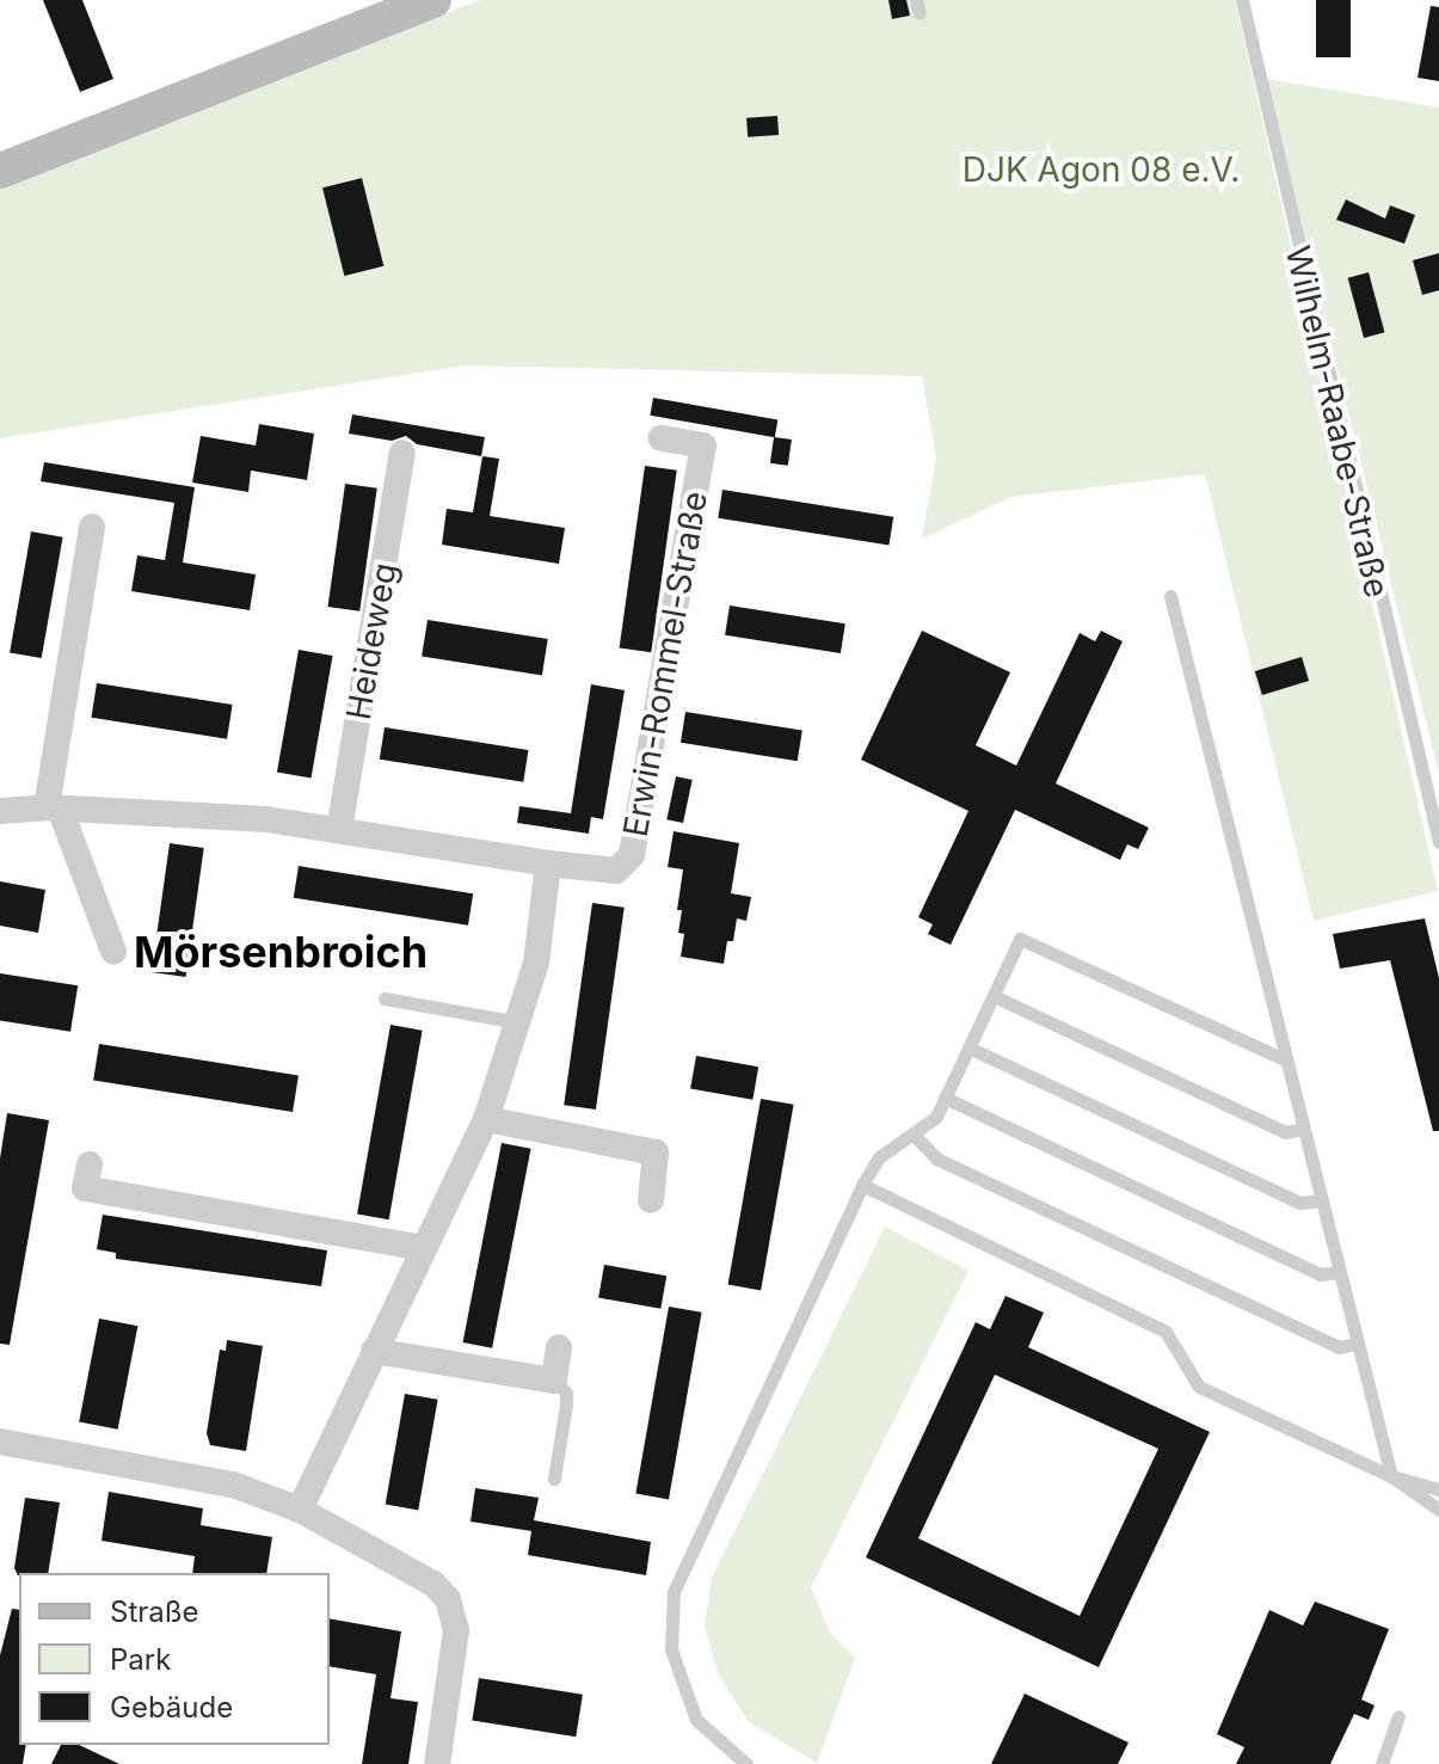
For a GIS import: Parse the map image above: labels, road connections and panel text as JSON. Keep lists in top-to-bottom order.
{
  "streets": {
    "street": ["Heideweg", "Erwin-Rommel-Straße"],
    "lane": ["Wilhelm-Raabe-Straße"]
  },
  "districts": ["Mörsenbroich"],
  "parks": ["DJK Agon 08 e.V."],
  "legend": ["Straße", "Park", "Gebäude"]
}
